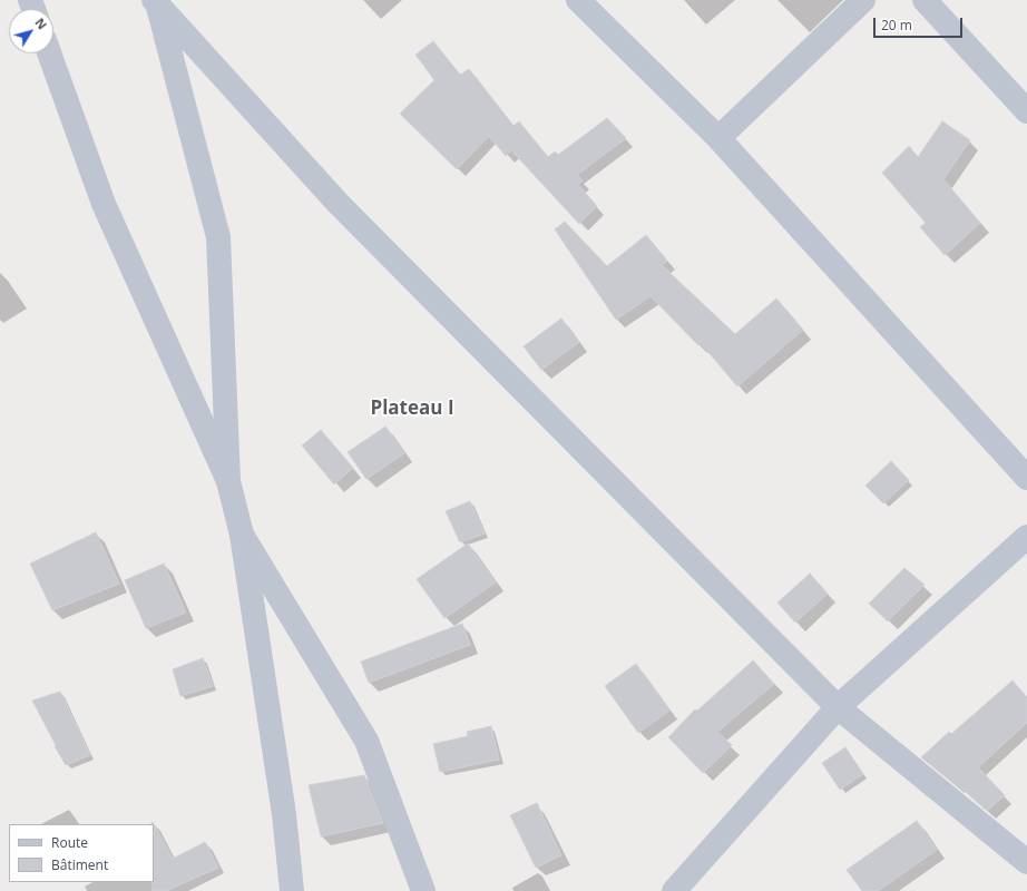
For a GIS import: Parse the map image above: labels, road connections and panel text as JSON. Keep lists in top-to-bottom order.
{
  "districts": ["Plateau I"],
  "legend": ["Route", "Bâtiment"],
  "scale_bar": "20 m",
  "north": "top right"
}
